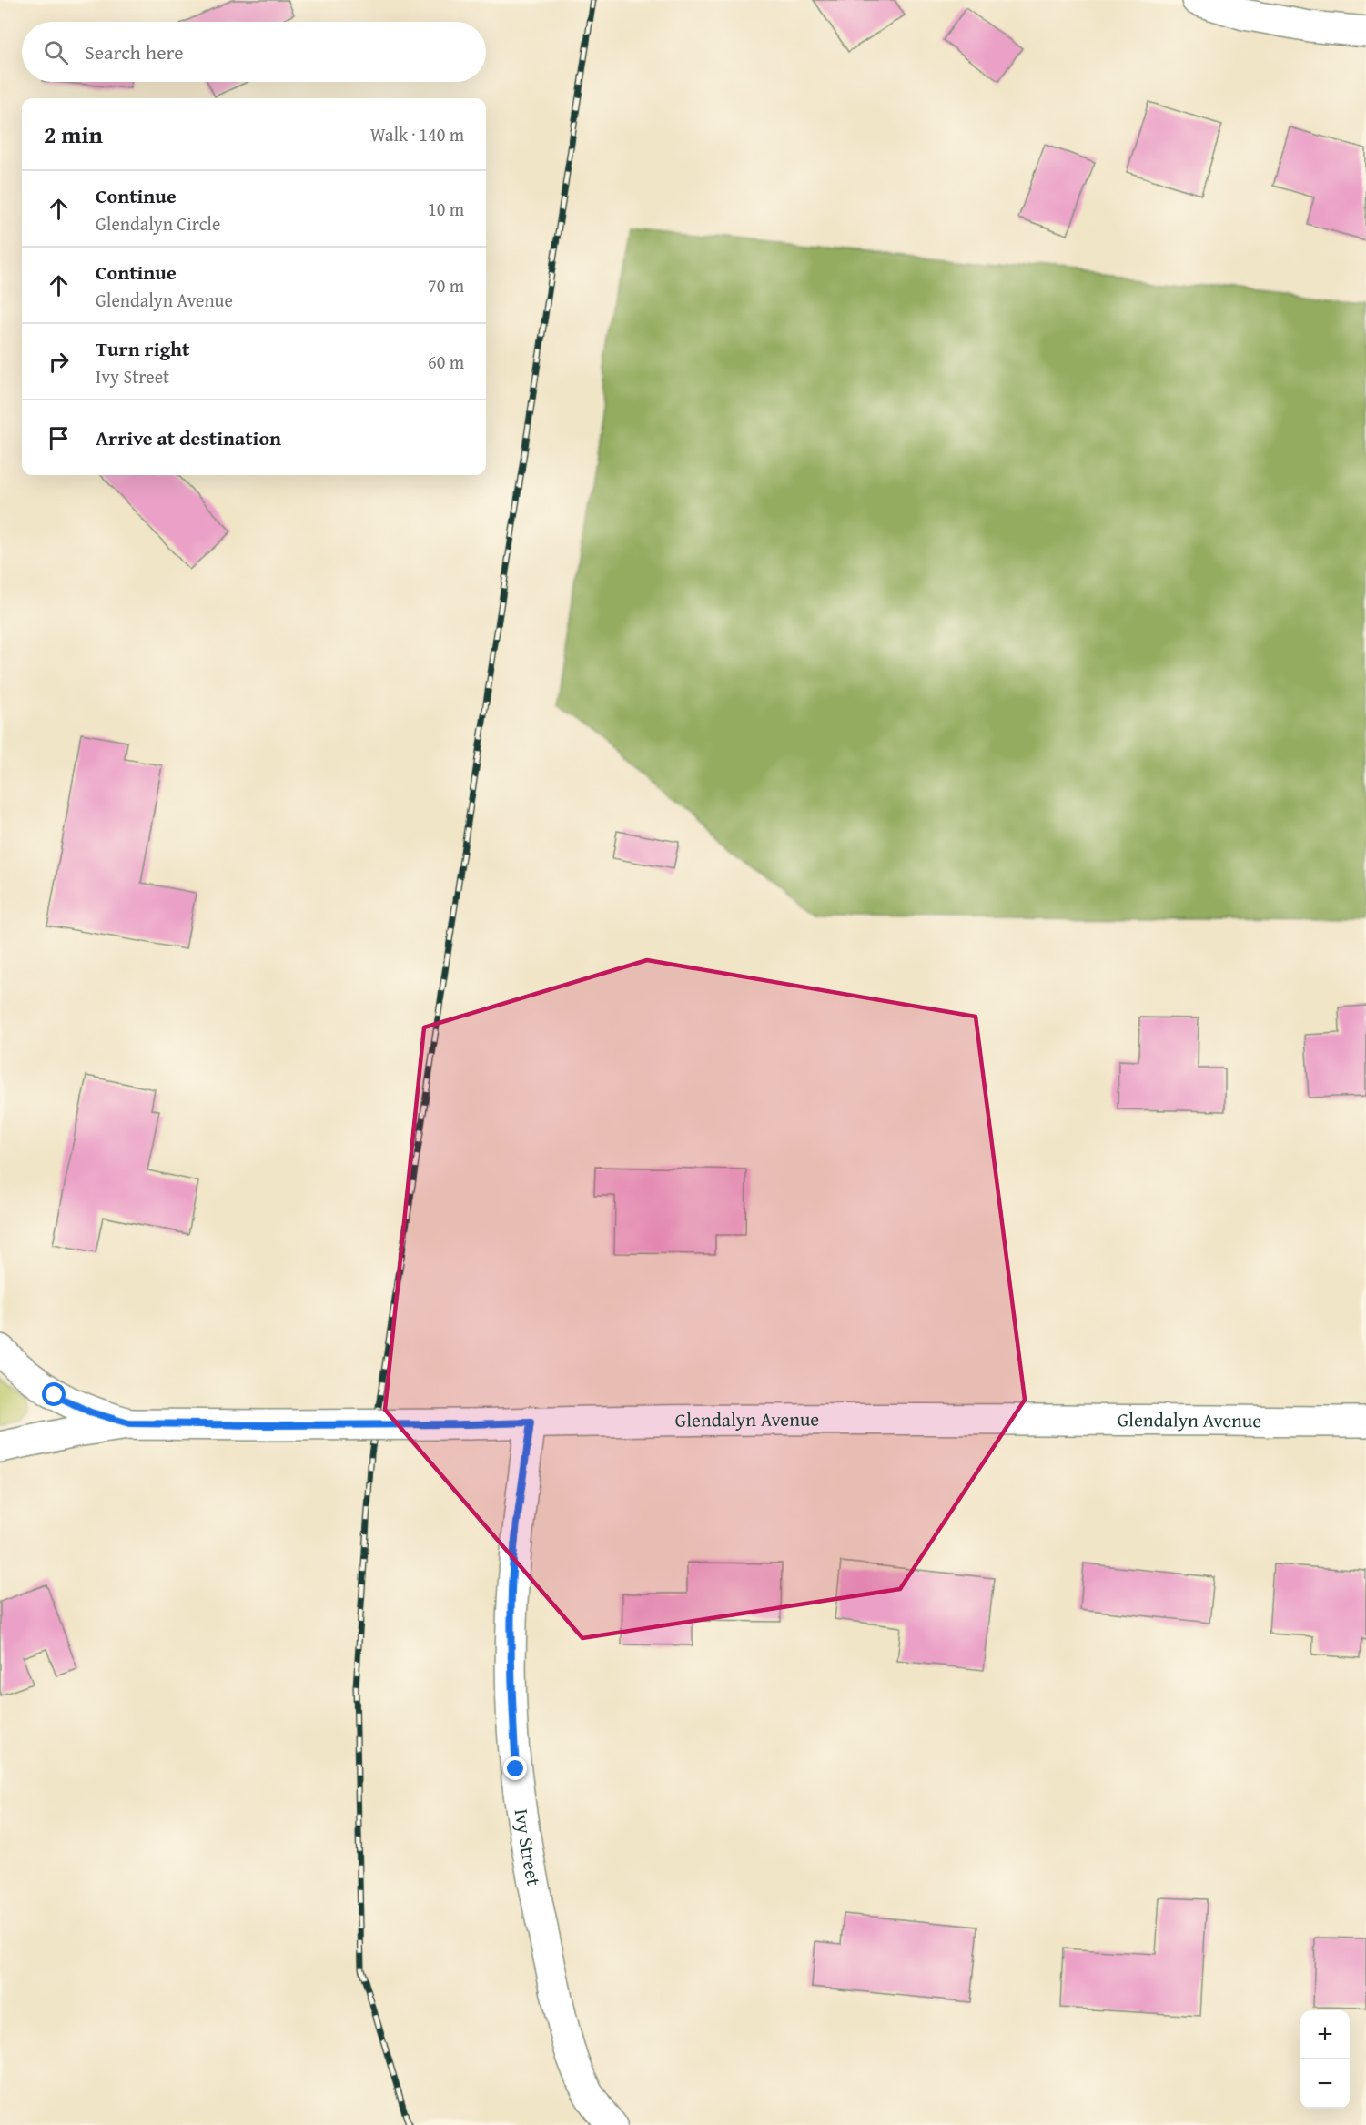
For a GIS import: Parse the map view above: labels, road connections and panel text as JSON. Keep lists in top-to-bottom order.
{
  "streets": {
    "street": ["Glendalyn Avenue", "Ivy Street"]
  },
  "crossings": [
    ["Glendalyn Avenue", "Ivy Street"]
  ],
  "page": {
    "search": "Search here",
    "heading": ["2 min", "Walk · 140 m"],
    "list": [
      ["Continue", "Glendalyn Circle", "10 m"],
      ["Continue", "Glendalyn Avenue", "70 m"],
      ["Turn right", "Ivy Street", "60 m"],
      "Arrive at destination"
    ],
    "map_buttons": ["+", "−"]
  }
}
